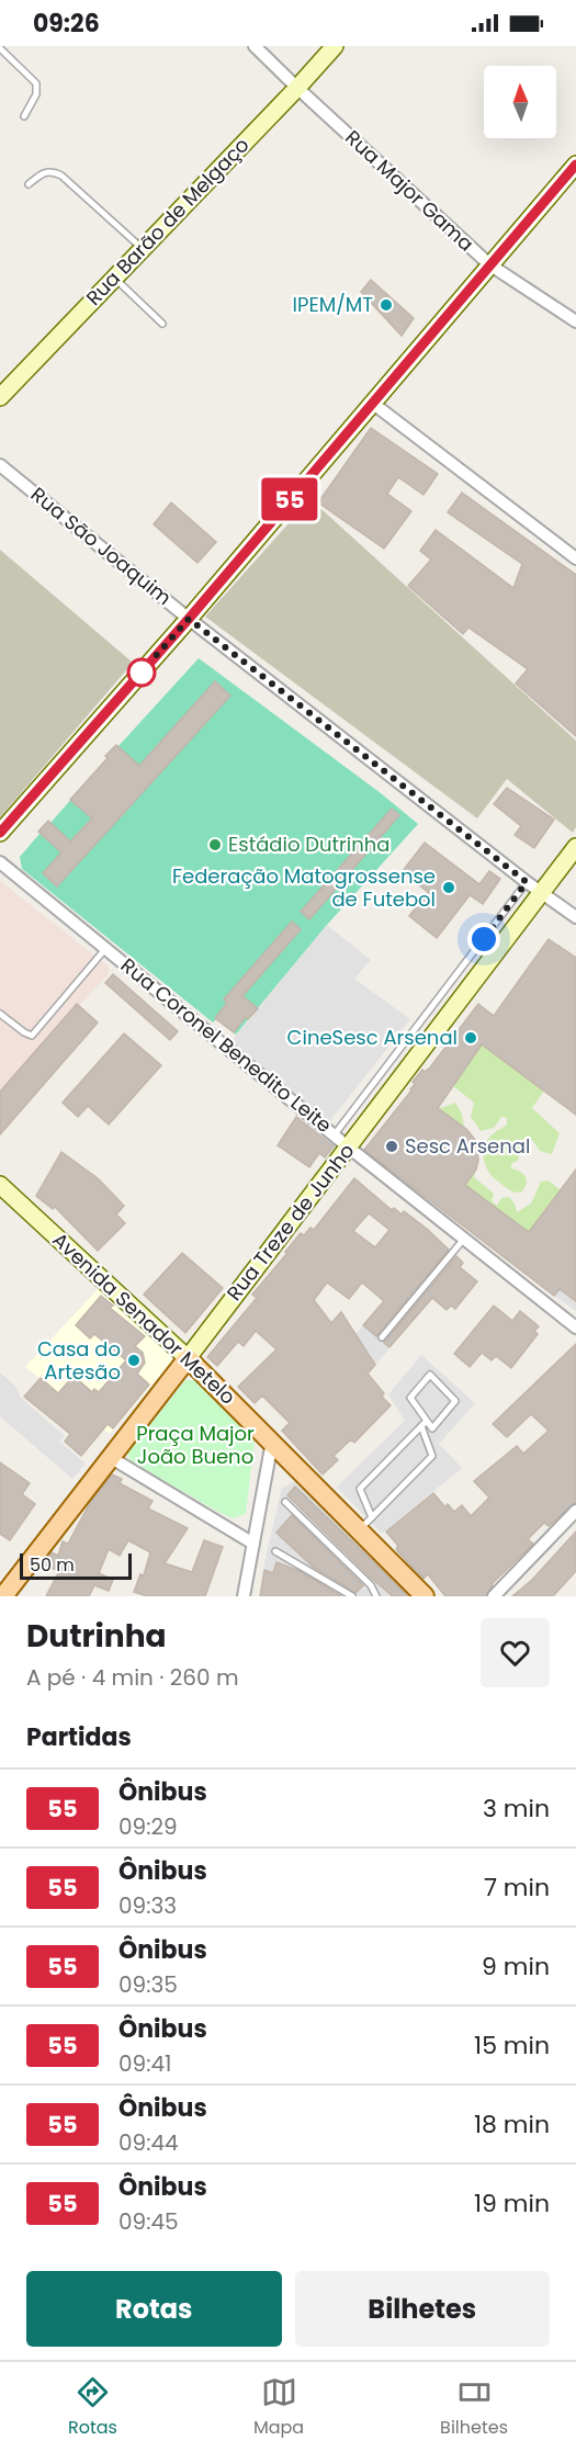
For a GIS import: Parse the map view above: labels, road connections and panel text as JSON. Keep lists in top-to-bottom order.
{
  "streets": {
    "main road": ["Rua Treze de Junho", "Avenida Senador Metelo"],
    "street": [
      "Rua Major Gama",
      "Rua Barão de Melgaço",
      "Rua São Joaquim",
      "Rua Coronel Benedito Leite"
    ]
  },
  "crossings": [
    ["Rua Major Gama", "Rua Barão de Melgaço"],
    ["Rua São Joaquim", "Rua Treze de Junho"],
    ["Rua Coronel Benedito Leite", "Rua Treze de Junho"],
    ["Rua Treze de Junho", "Avenida Senador Metelo"]
  ],
  "parks": ["Praça Major João Bueno"],
  "places": [
    "IPEM/MT",
    "Estádio Dutrinha",
    "Federação Matogrossense de Futebol",
    "CineSesc Arsenal",
    "Sesc Arsenal",
    "Casa do Artesão"
  ],
  "lines": ["bus line 55"],
  "scale_bar": "50 m",
  "north": "top",
  "page": {
    "status": "09:26",
    "on_map": "55",
    "scale": "50 m",
    "heading": [
      ["Dutrinha", "A pé · 4 min · 260 m"],
      "Partidas"
    ],
    "list": [
      {
        "mark": "55",
        "name": "Ônibus",
        "note": "09:29",
        "value": "3 min"
      },
      {
        "mark": "55",
        "name": "Ônibus",
        "note": "09:33",
        "value": "7 min"
      },
      {
        "mark": "55",
        "name": "Ônibus",
        "note": "09:35",
        "value": "9 min"
      },
      {
        "mark": "55",
        "name": "Ônibus",
        "note": "09:41",
        "value": "15 min"
      },
      {
        "mark": "55",
        "name": "Ônibus",
        "note": "09:44",
        "value": "18 min"
      },
      {
        "mark": "55",
        "name": "Ônibus",
        "note": "09:45",
        "value": "19 min"
      }
    ],
    "buttons": ["Rotas", "Bilhetes"],
    "tabs": ["Rotas", "Mapa", "Bilhetes"]
  }
}
